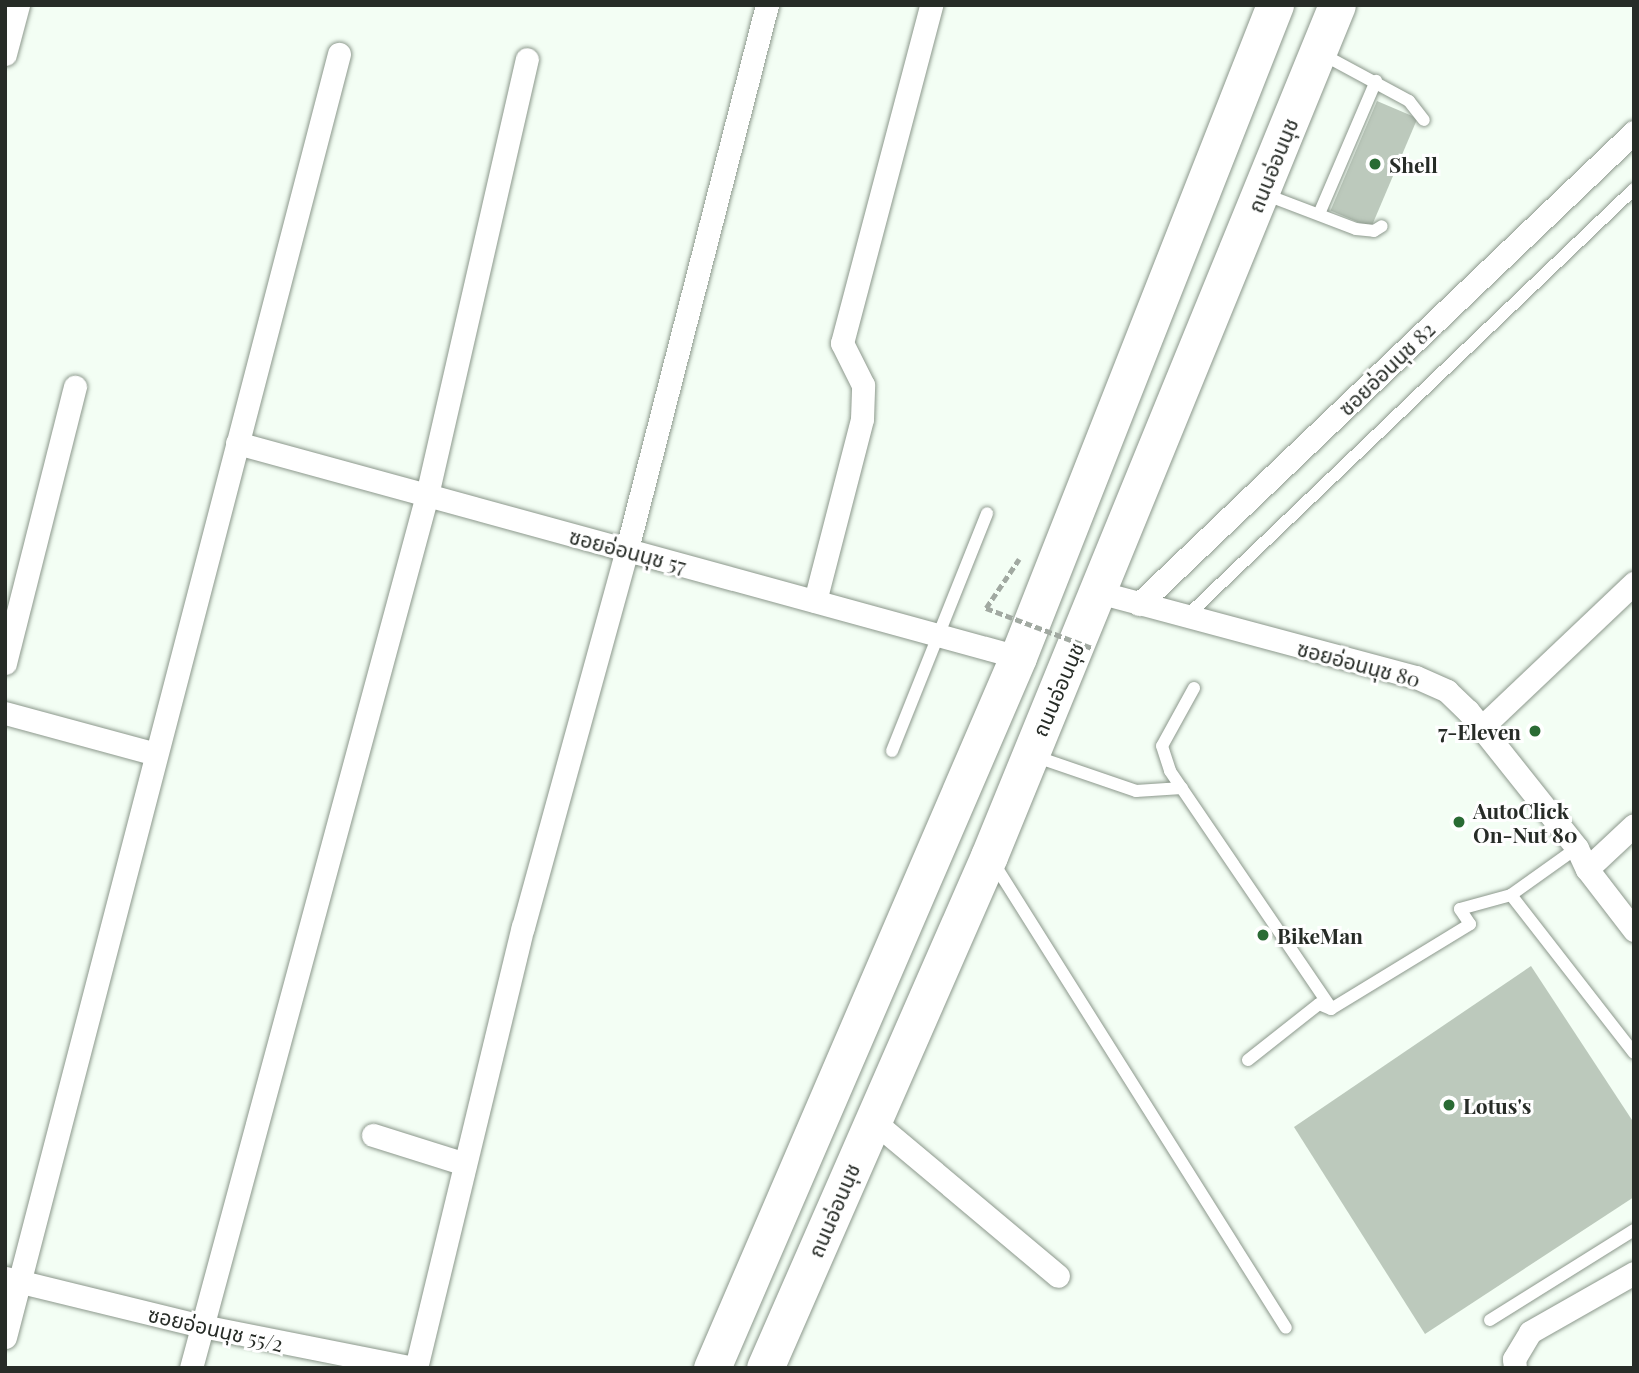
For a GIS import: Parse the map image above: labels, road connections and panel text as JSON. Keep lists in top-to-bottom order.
{
  "streets": {
    "main road": ["ถนนอ่อนนุช"],
    "street": [
      "ซอยอ่อนนุช 82",
      "ซอยอ่อนนุช 57",
      "ซอยอ่อนนุช 80",
      "ซอยอ่อนนุช 55/2"
    ]
  },
  "crossings": [
    ["ถนนอ่อนนุช", "ซอยอ่อนนุช 80"],
    ["ซอยอ่อนนุช 82", "ซอยอ่อนนุช 80"]
  ],
  "places": [
    "Shell",
    "7-Eleven",
    "AutoClick On-Nut 80",
    "BikeMan",
    "Lotus's"
  ]
}
